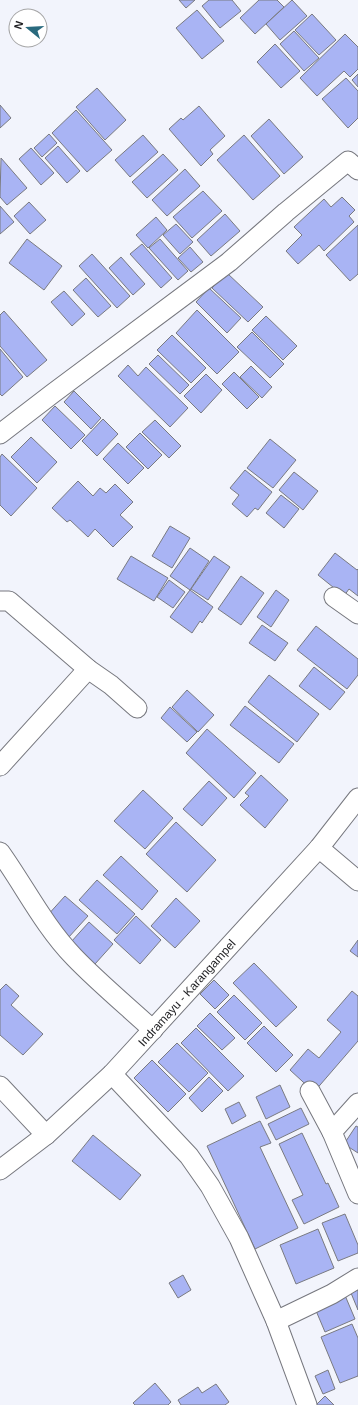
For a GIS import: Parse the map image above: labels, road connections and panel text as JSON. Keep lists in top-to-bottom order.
{
  "streets": {
    "street": ["Indramayu - Karangampel"]
  },
  "north": "left"
}
